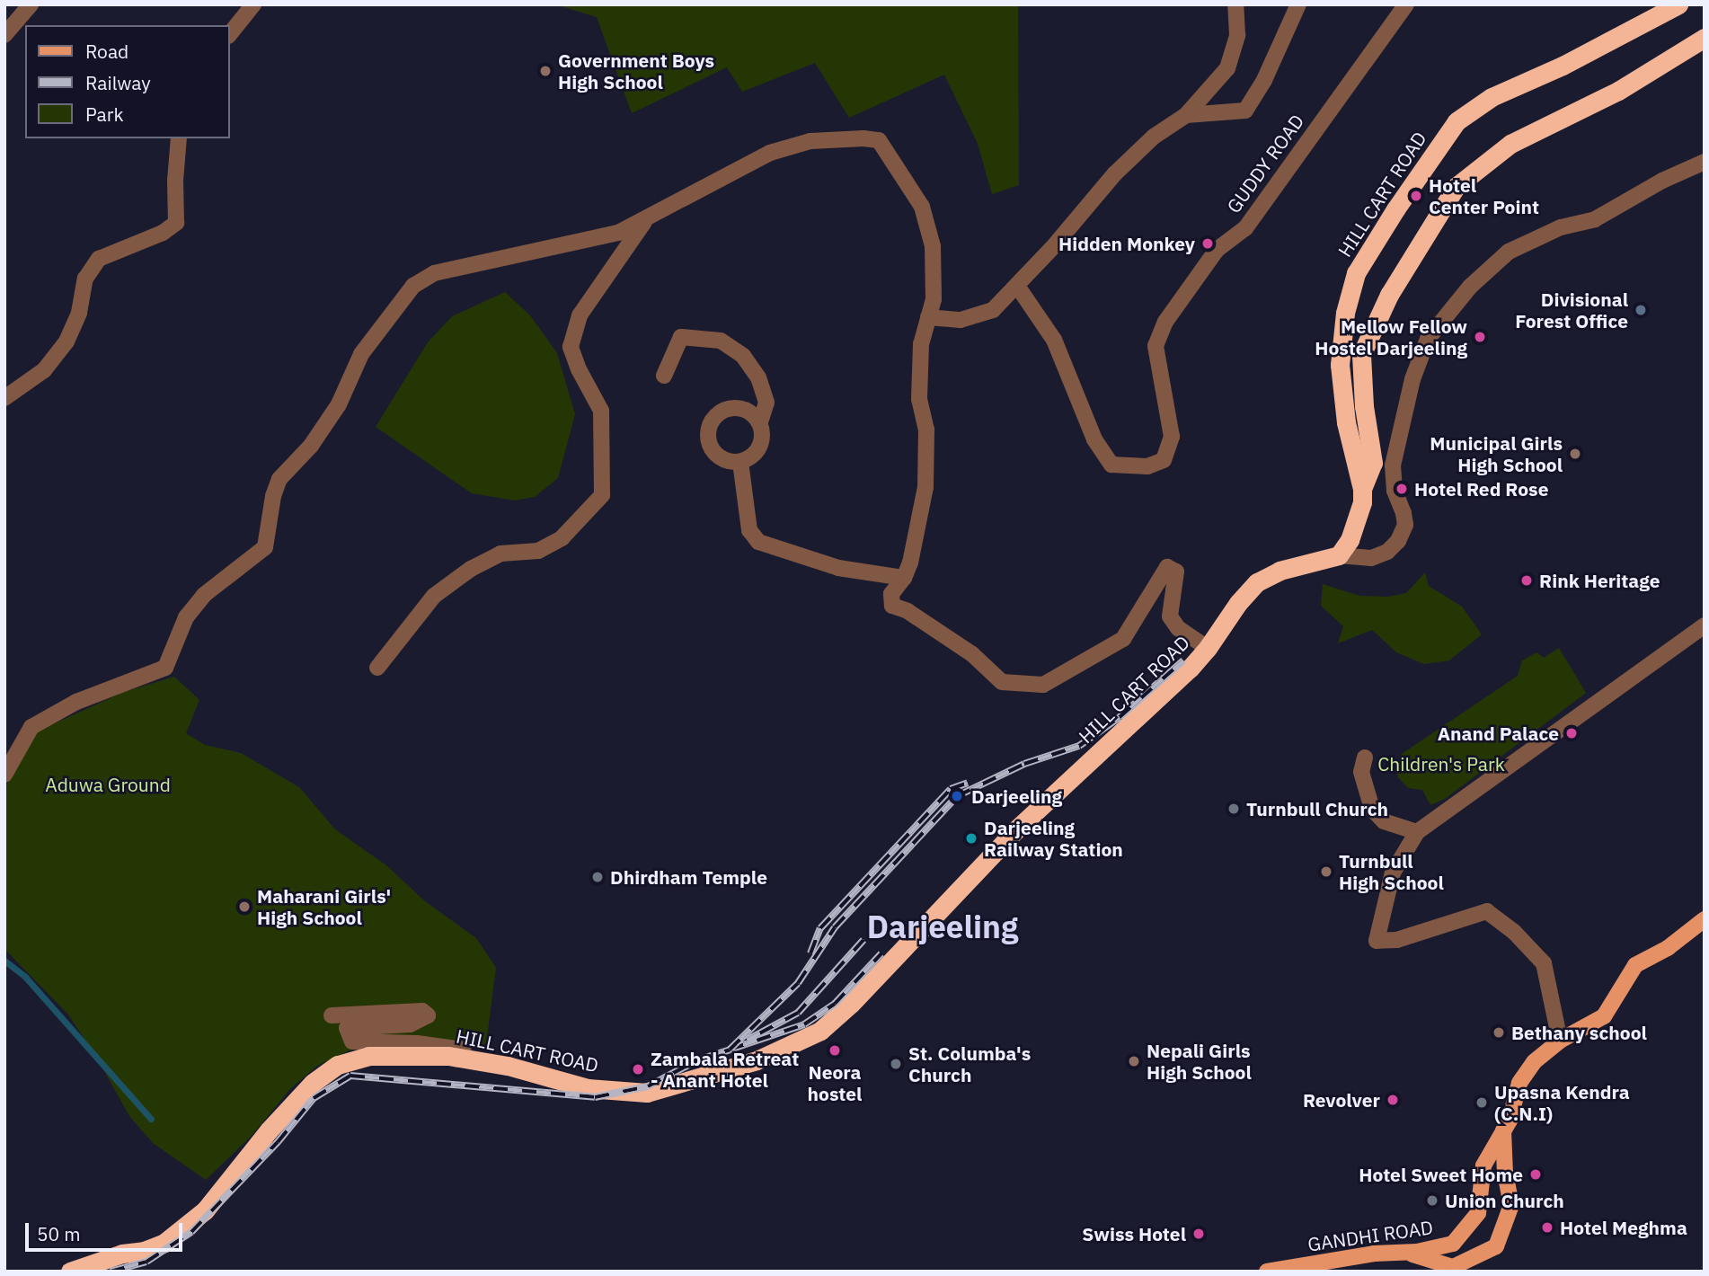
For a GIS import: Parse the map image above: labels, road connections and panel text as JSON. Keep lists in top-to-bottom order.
{
  "streets": {
    "highway": ["HILL CART ROAD"],
    "main road": ["GANDHI ROAD"],
    "street": ["GUDDY ROAD"]
  },
  "districts": ["Darjeeling"],
  "parks": ["Children's Park", "Aduwa Ground"],
  "places": [
    "Government Boys High School",
    "Hotel Center Point",
    "Hidden Monkey",
    "Divisional Forest Office",
    "Mellow Fellow Hostel Darjeeling",
    "Municipal Girls High School",
    "Hotel Red Rose",
    "Rink Heritage",
    "Anand Palace",
    "Darjeeling",
    "Turnbull Church",
    "Darjeeling Railway Station",
    "Turnbull High School",
    "Dhirdham Temple",
    "Maharani Girls' High School",
    "Bethany school",
    "Neora hostel",
    "Nepali Girls High School",
    "St. Columba's Church",
    "Zambala Retreat - Anant Hotel",
    "Revolver",
    "Upasna Kendra (C.N.I)",
    "Hotel Sweet Home",
    "Union Church",
    "Hotel Meghma",
    "Swiss Hotel"
  ],
  "legend": ["Road", "Railway", "Park"],
  "scale_bar": "50 m"
}
